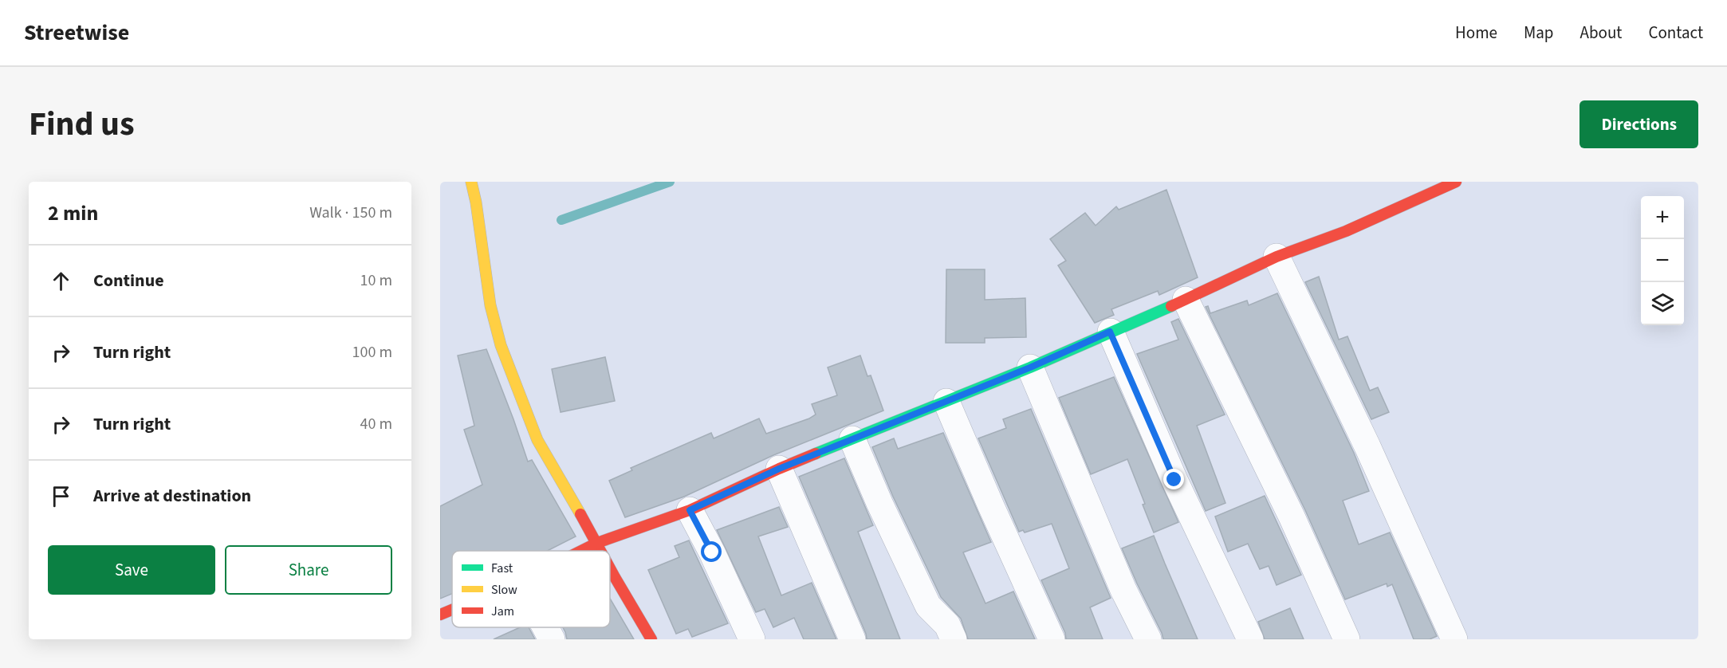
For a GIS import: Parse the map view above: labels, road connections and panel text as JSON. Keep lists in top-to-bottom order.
{
  "legend": ["Fast", "Slow", "Jam"],
  "page": {
    "header": "Streetwise",
    "nav": [
      "Home",
      "Map",
      "About",
      "Contact"
    ],
    "title": "Find us",
    "buttons": [
      "Directions",
      ["Save", "Share"]
    ],
    "heading": ["2 min", "Walk · 150 m"],
    "map_buttons": ["+", "−"],
    "list": [
      ["Continue", "10 m"],
      ["Turn right", "100 m"],
      ["Turn right", "40 m"],
      "Arrive at destination"
    ]
  }
}
